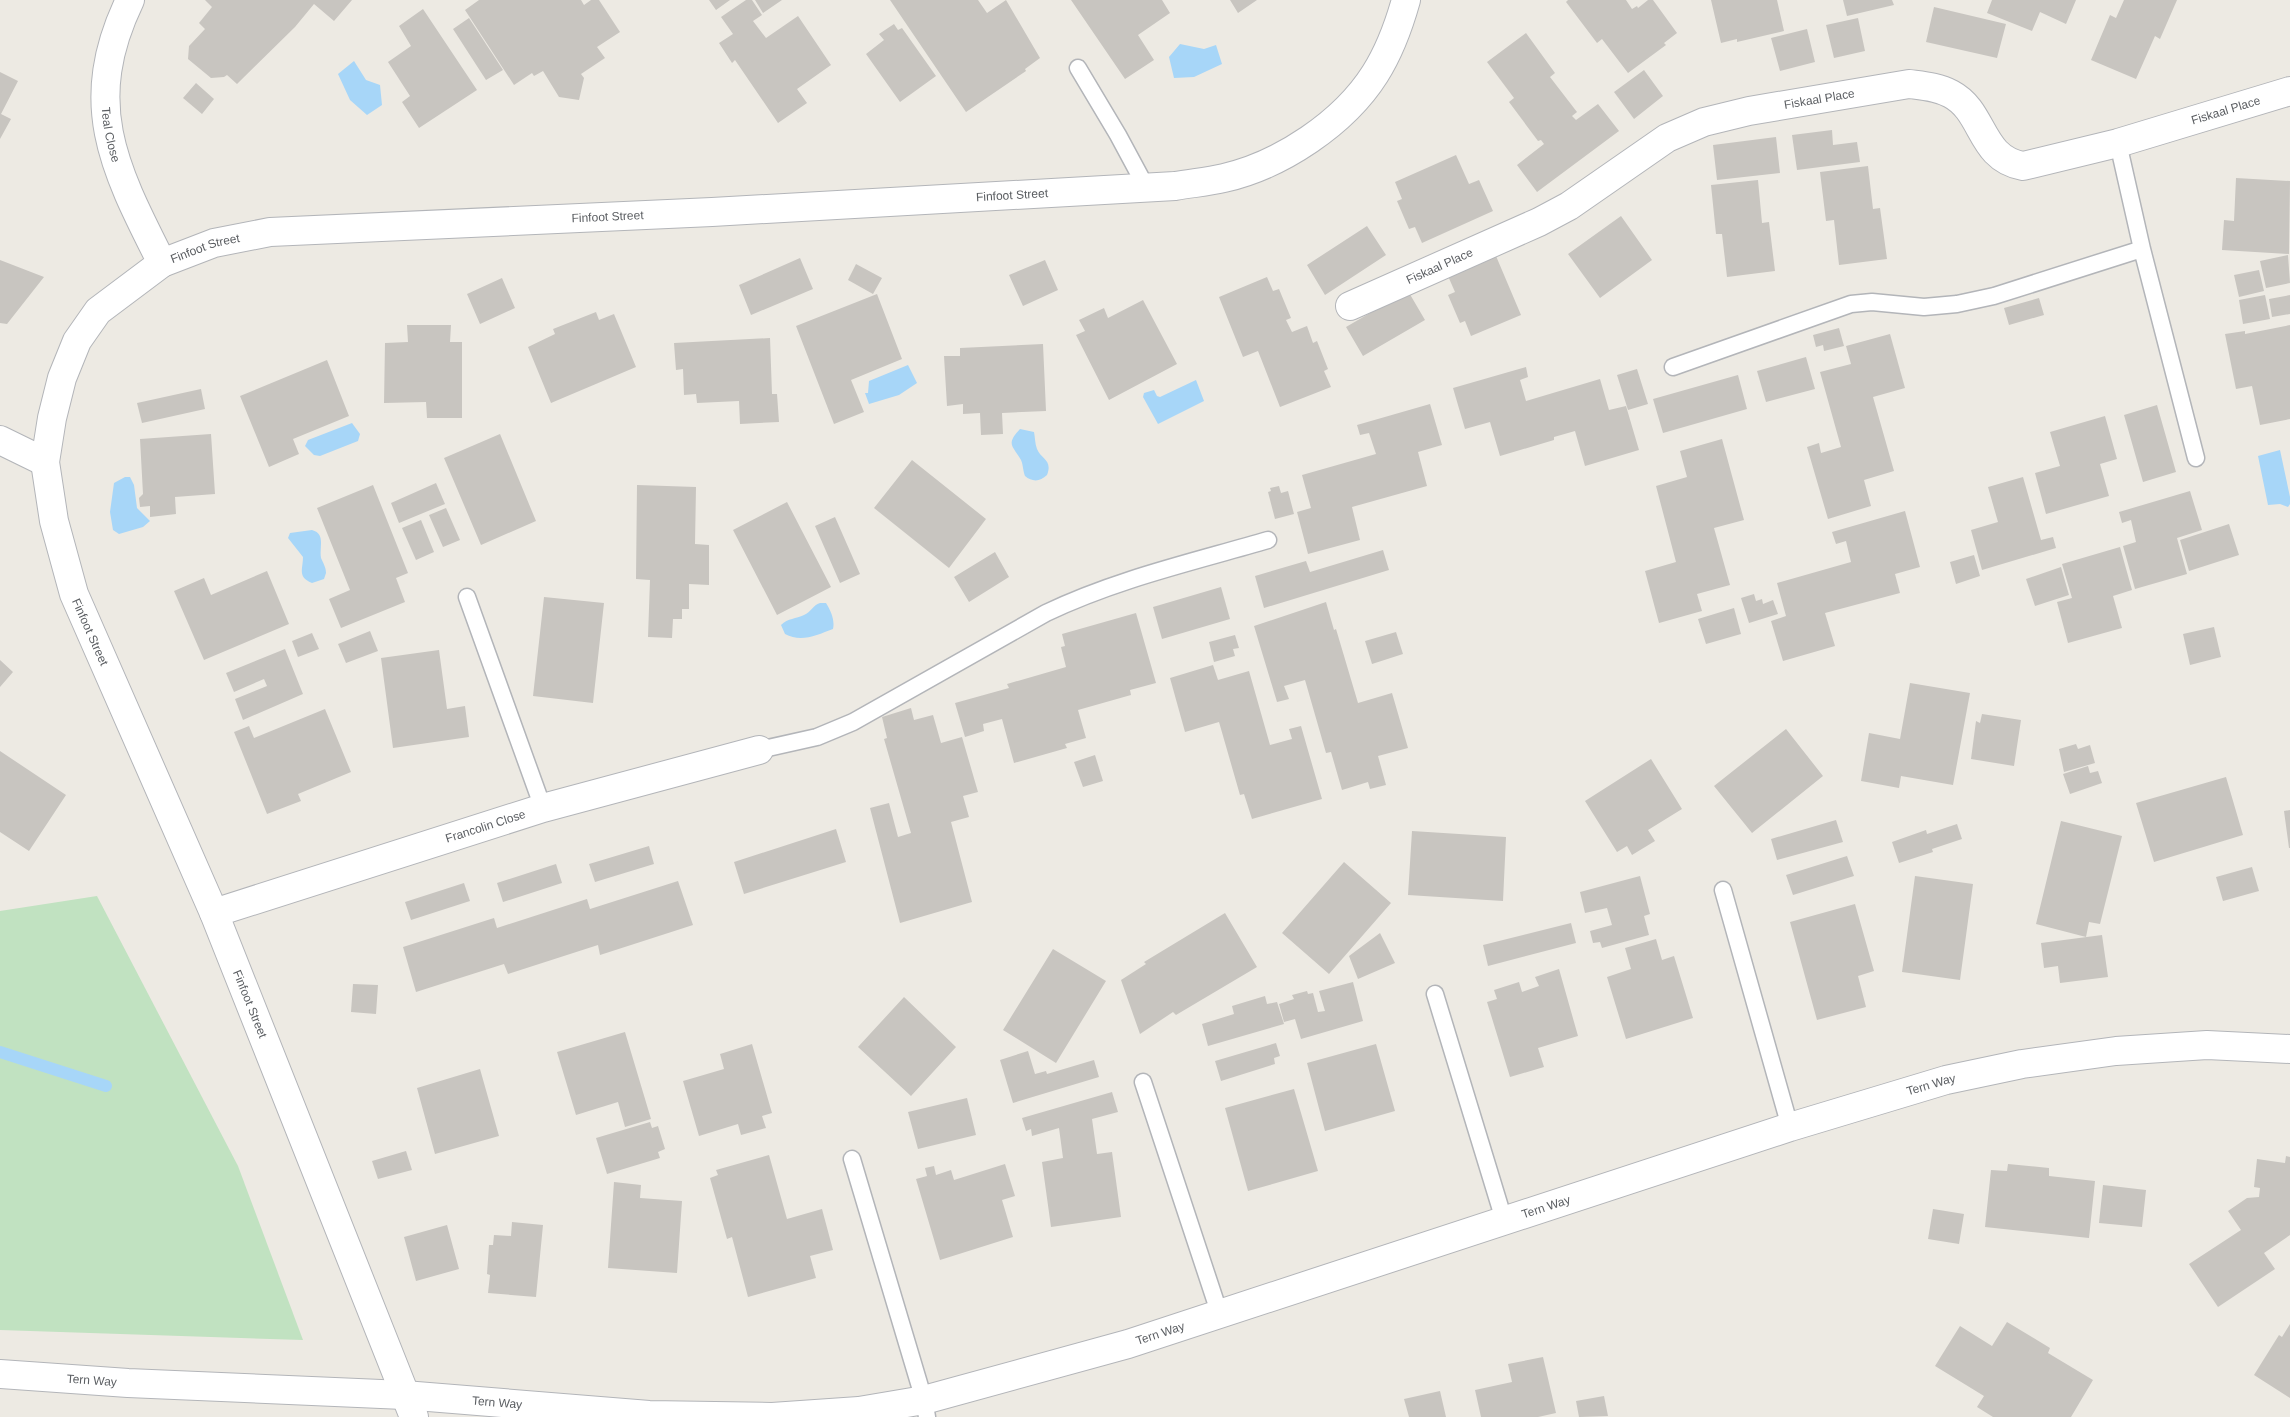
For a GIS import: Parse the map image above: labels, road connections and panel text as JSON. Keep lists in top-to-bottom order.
{
  "streets": {
    "street": [
      "Fiskaal Place",
      "Teal Close",
      "Finfoot Street",
      "Francolin Close",
      "Tern Way"
    ]
  },
  "crossings": [
    ["Teal Close", "Finfoot Street"],
    ["Finfoot Street", "Francolin Close"],
    ["Finfoot Street", "Tern Way"]
  ]
}
